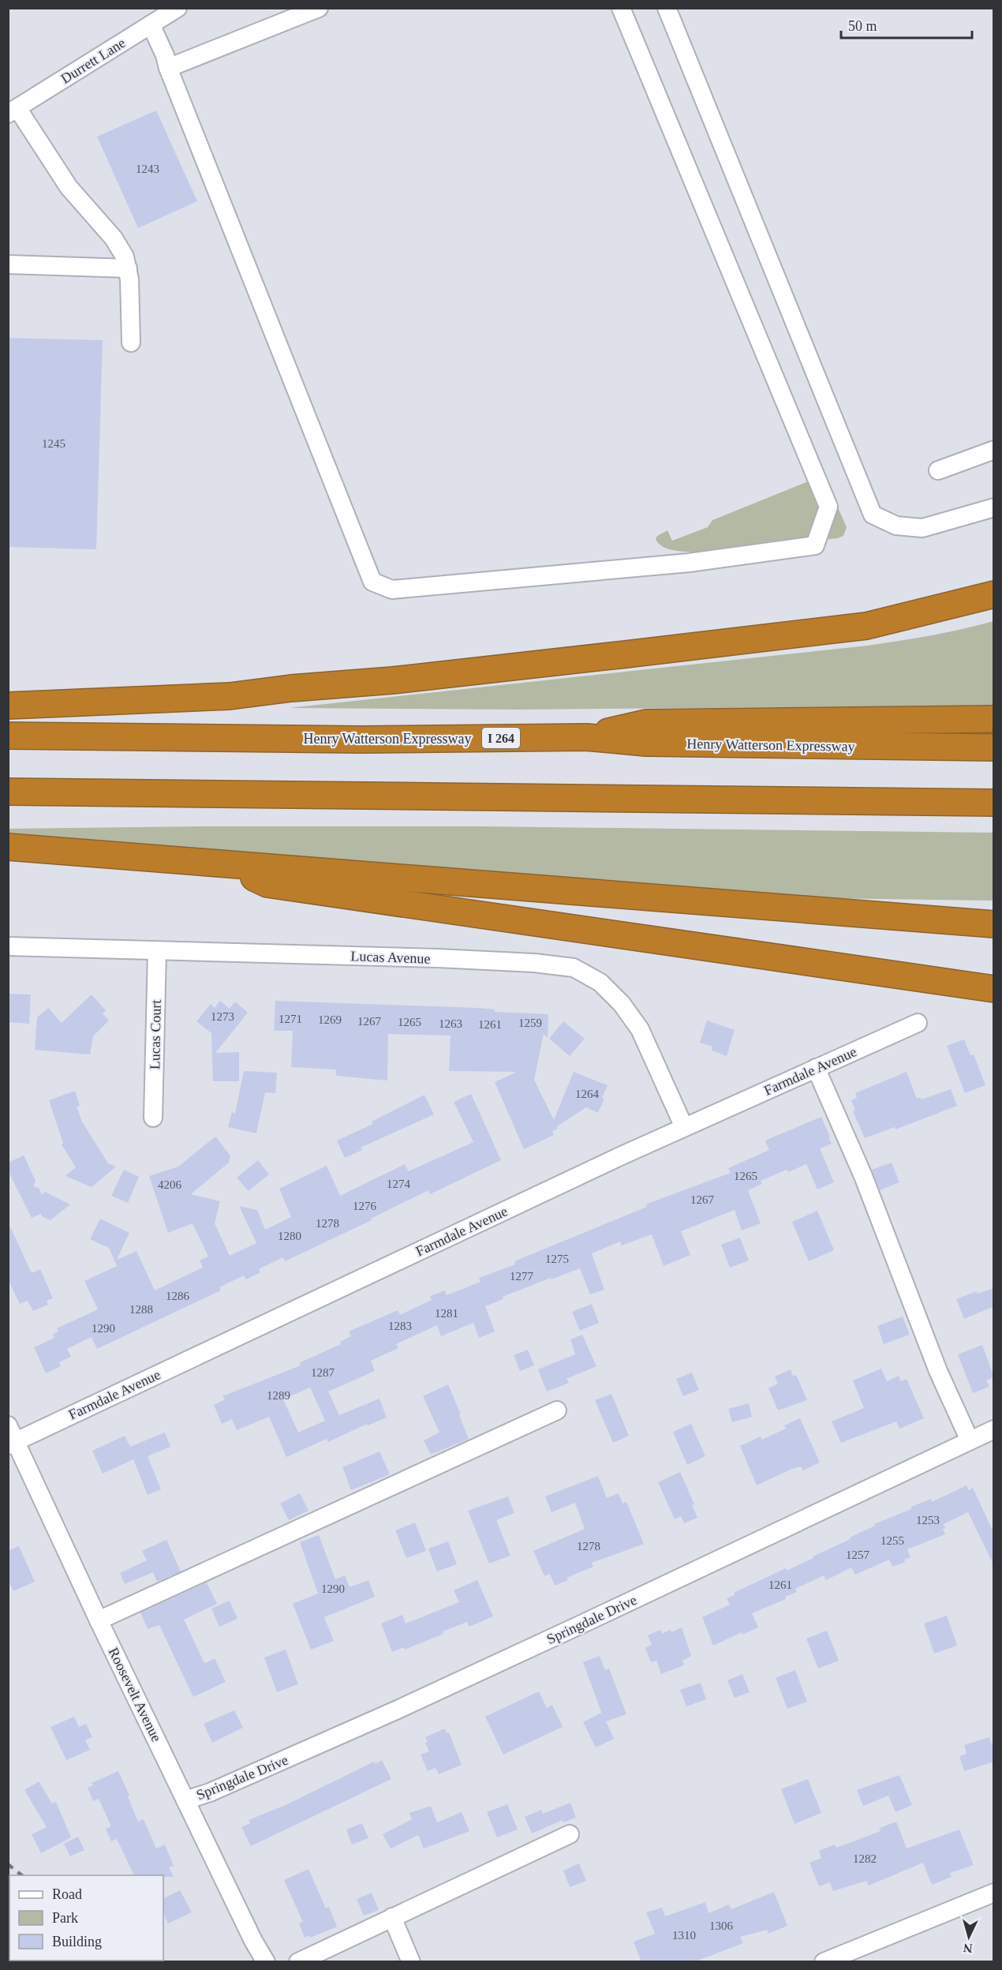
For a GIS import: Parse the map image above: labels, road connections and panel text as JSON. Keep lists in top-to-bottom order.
{
  "streets": {
    "highway": ["I 264", "Henry Watterson Expressway"],
    "street": [
      "Durrett Lane",
      "Lucas Avenue",
      "Lucas Court",
      "Farmdale Avenue",
      "Springdale Drive",
      "Roosevelt Avenue"
    ]
  },
  "crossings": [
    ["Lucas Avenue", "Lucas Court"],
    ["Lucas Avenue", "Farmdale Avenue"],
    ["Farmdale Avenue", "Roosevelt Avenue"],
    ["Springdale Drive", "Roosevelt Avenue"]
  ],
  "house_numbers": [
    "1243",
    "1245",
    "1273",
    "1271",
    "1269",
    "1267",
    "1265",
    "1259",
    "1263",
    "1261",
    "1264",
    "1265",
    "1274",
    "4206",
    "1267",
    "1276",
    "1278",
    "1280",
    "1275",
    "1277",
    "1286",
    "1288",
    "1281",
    "1283",
    "1290",
    "1287",
    "1289",
    "1253",
    "1255",
    "1278",
    "1257",
    "1261",
    "1290",
    "1282",
    "1306",
    "1310"
  ],
  "legend": ["Road", "Park", "Building"],
  "scale_bar": "50 m",
  "north": "bottom"
}
